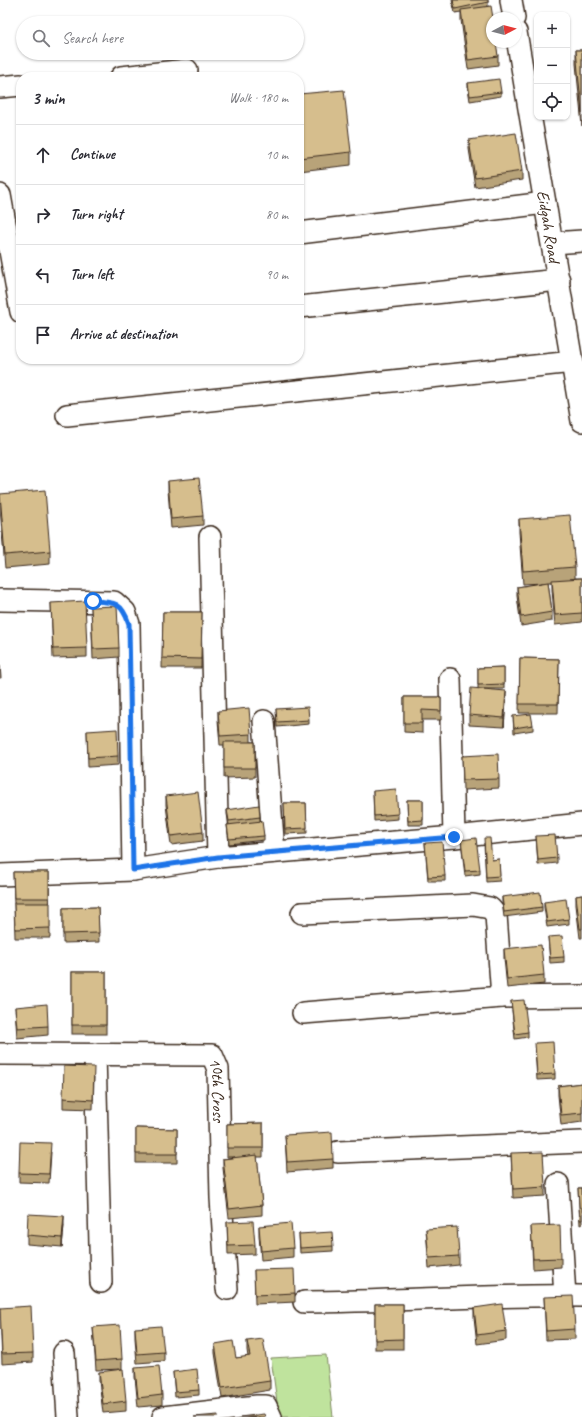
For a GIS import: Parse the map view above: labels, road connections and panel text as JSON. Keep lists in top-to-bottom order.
{
  "streets": {
    "street": ["Eidgah Road", "10th Cross"]
  },
  "north": "right",
  "page": {
    "map_buttons": ["+", "−"],
    "search": "Search here",
    "heading": ["3 min", "Walk · 180 m"],
    "list": [
      ["Continue", "10 m"],
      ["Turn right", "80 m"],
      ["Turn left", "90 m"],
      "Arrive at destination"
    ]
  }
}
